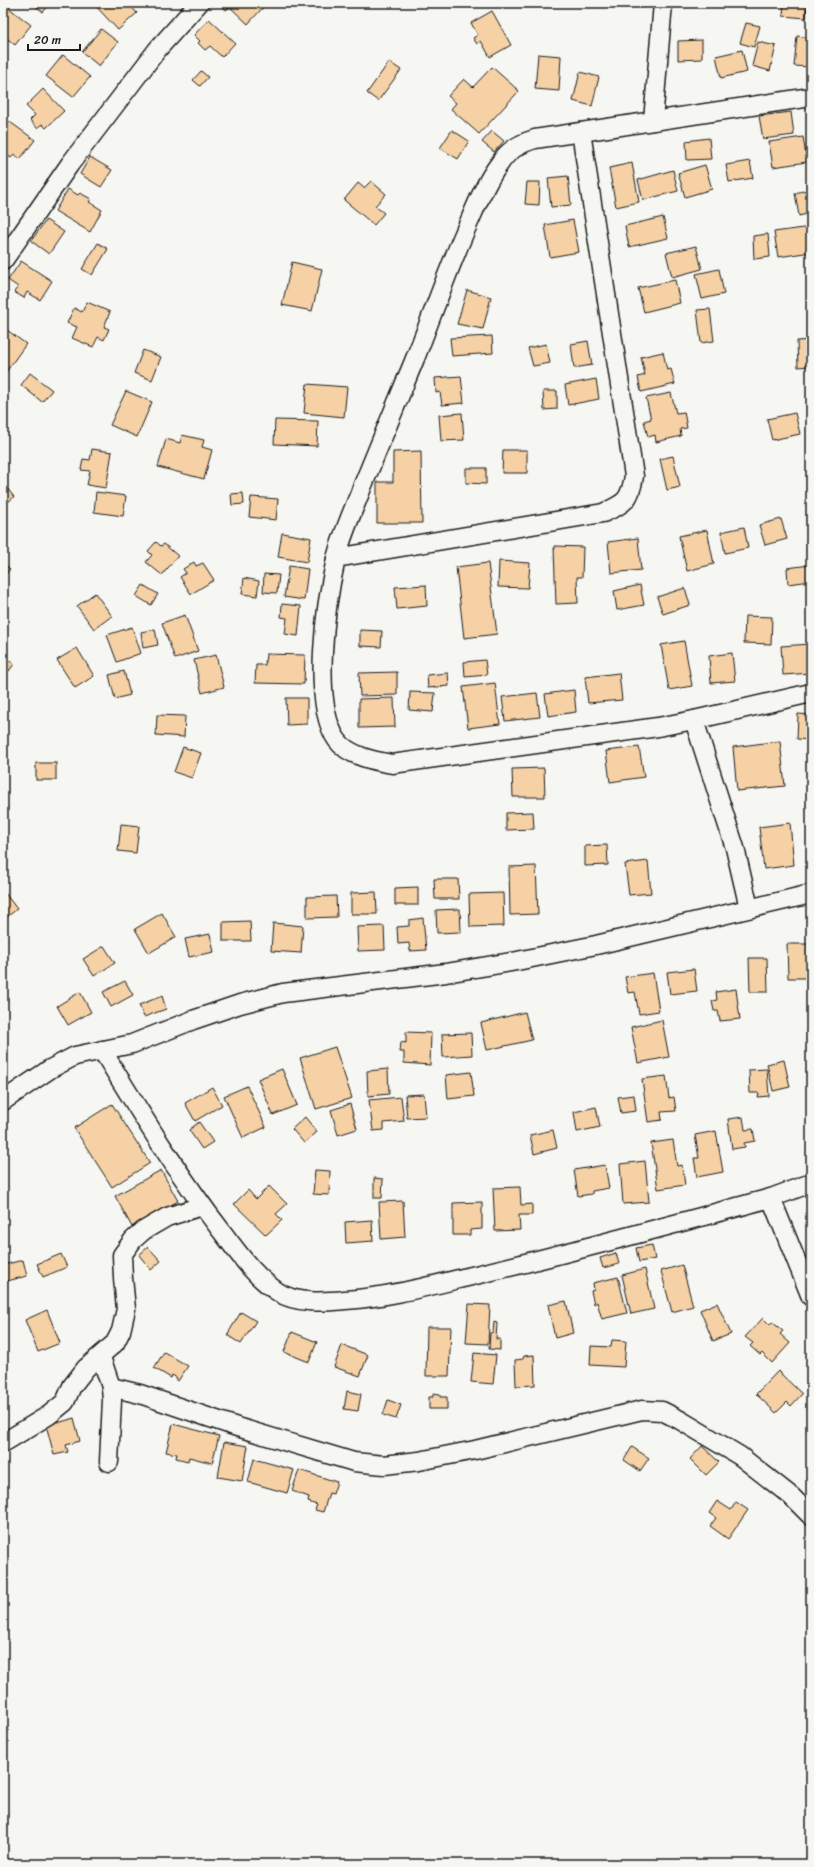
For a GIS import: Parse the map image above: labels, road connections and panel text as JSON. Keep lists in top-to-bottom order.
{
  "scale_bar": "20 m"
}
